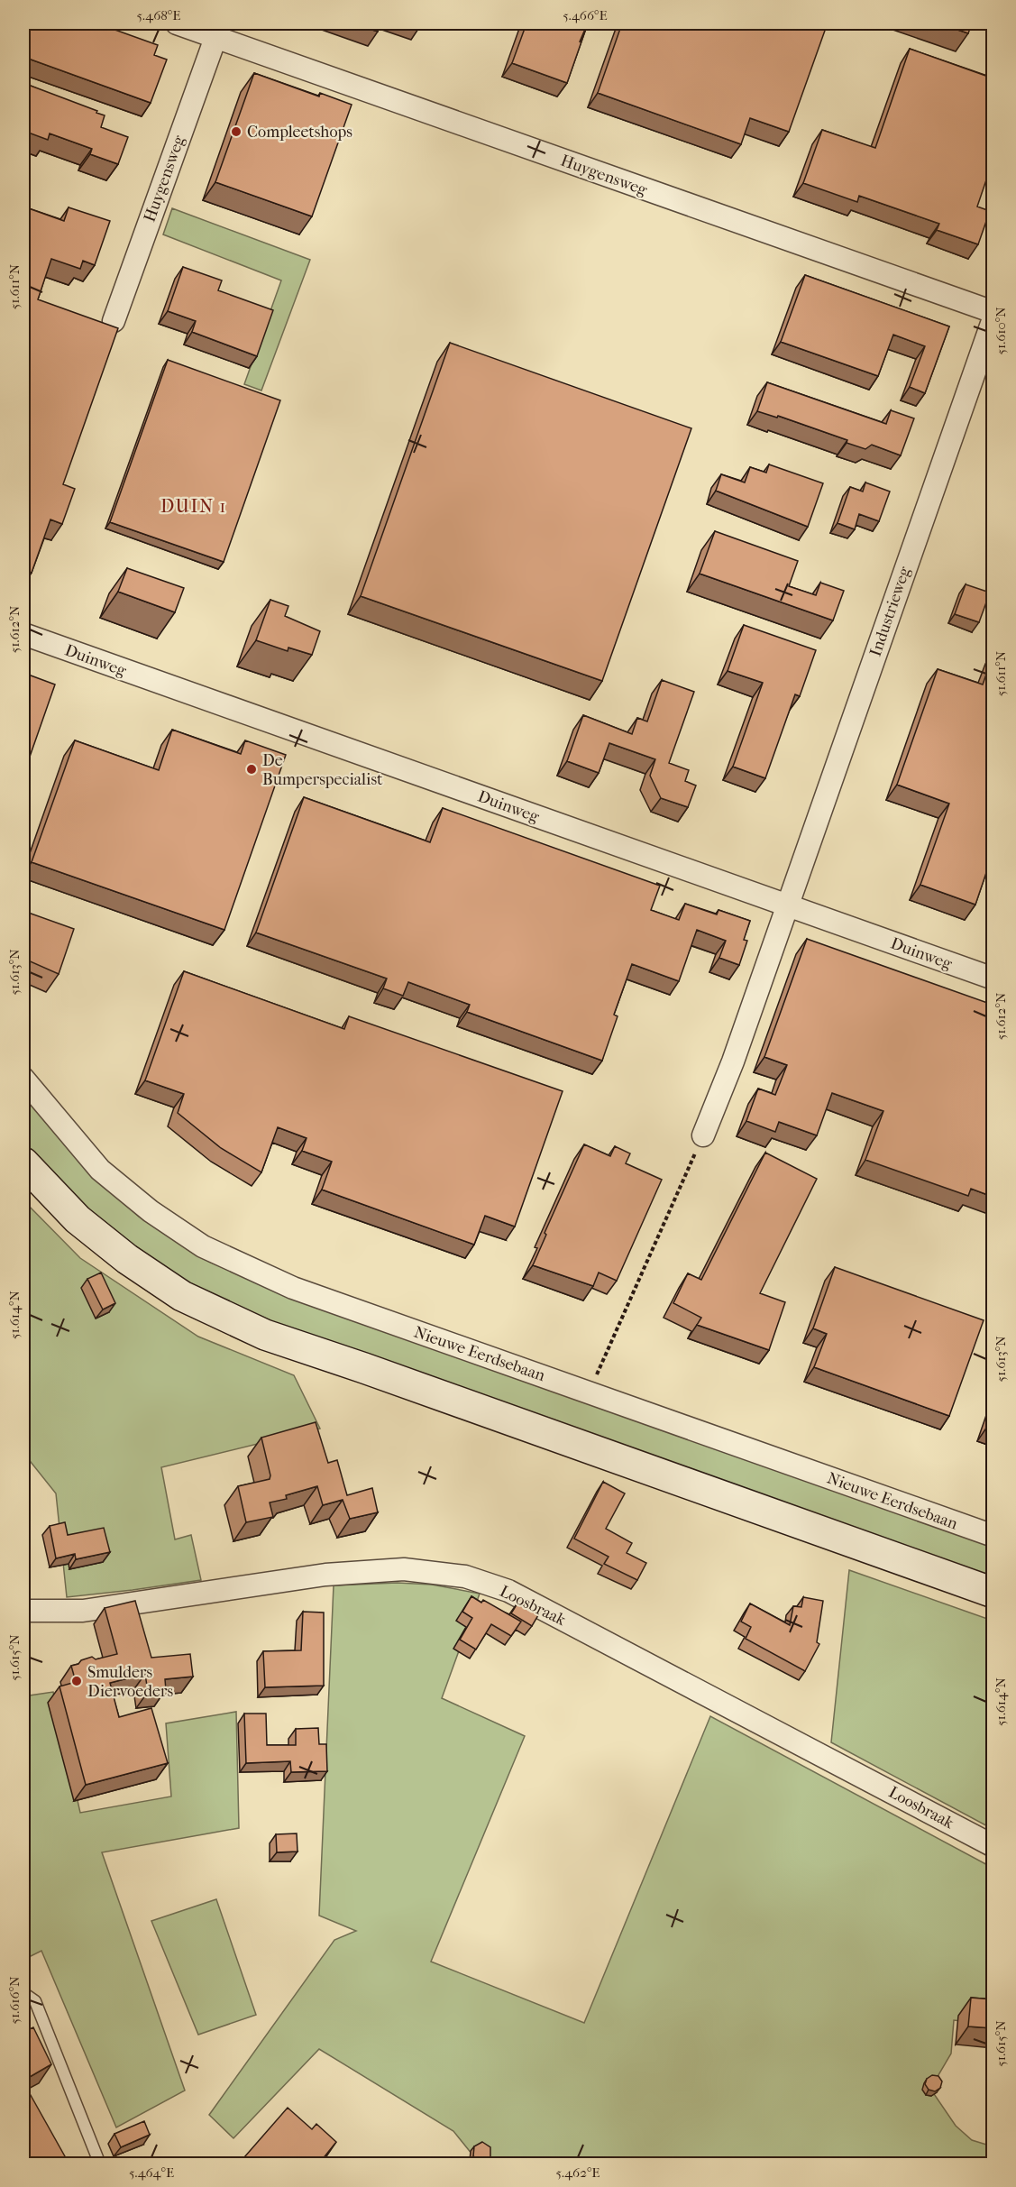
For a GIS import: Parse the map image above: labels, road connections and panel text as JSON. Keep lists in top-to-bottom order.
{
  "streets": {
    "street": [
      "Huygensweg",
      "Industrieweg",
      "Duinweg",
      "Nieuwe Eerdsebaan",
      "Loosbraak"
    ]
  },
  "crossings": [
    ["Industrieweg", "Duinweg"]
  ],
  "districts": ["DUIN 1"],
  "places": ["Compleetshops", "De Bumperspecialist", "Smulders Diervoeders"],
  "coordinates": [
    "5.468°E",
    "5.466°E",
    "51.611°N",
    "51.610°N",
    "51.612°N",
    "51.613°N",
    "51.614°N",
    "51.615°N",
    "51.616°N",
    "5.464°E",
    "5.462°E"
  ]
}
